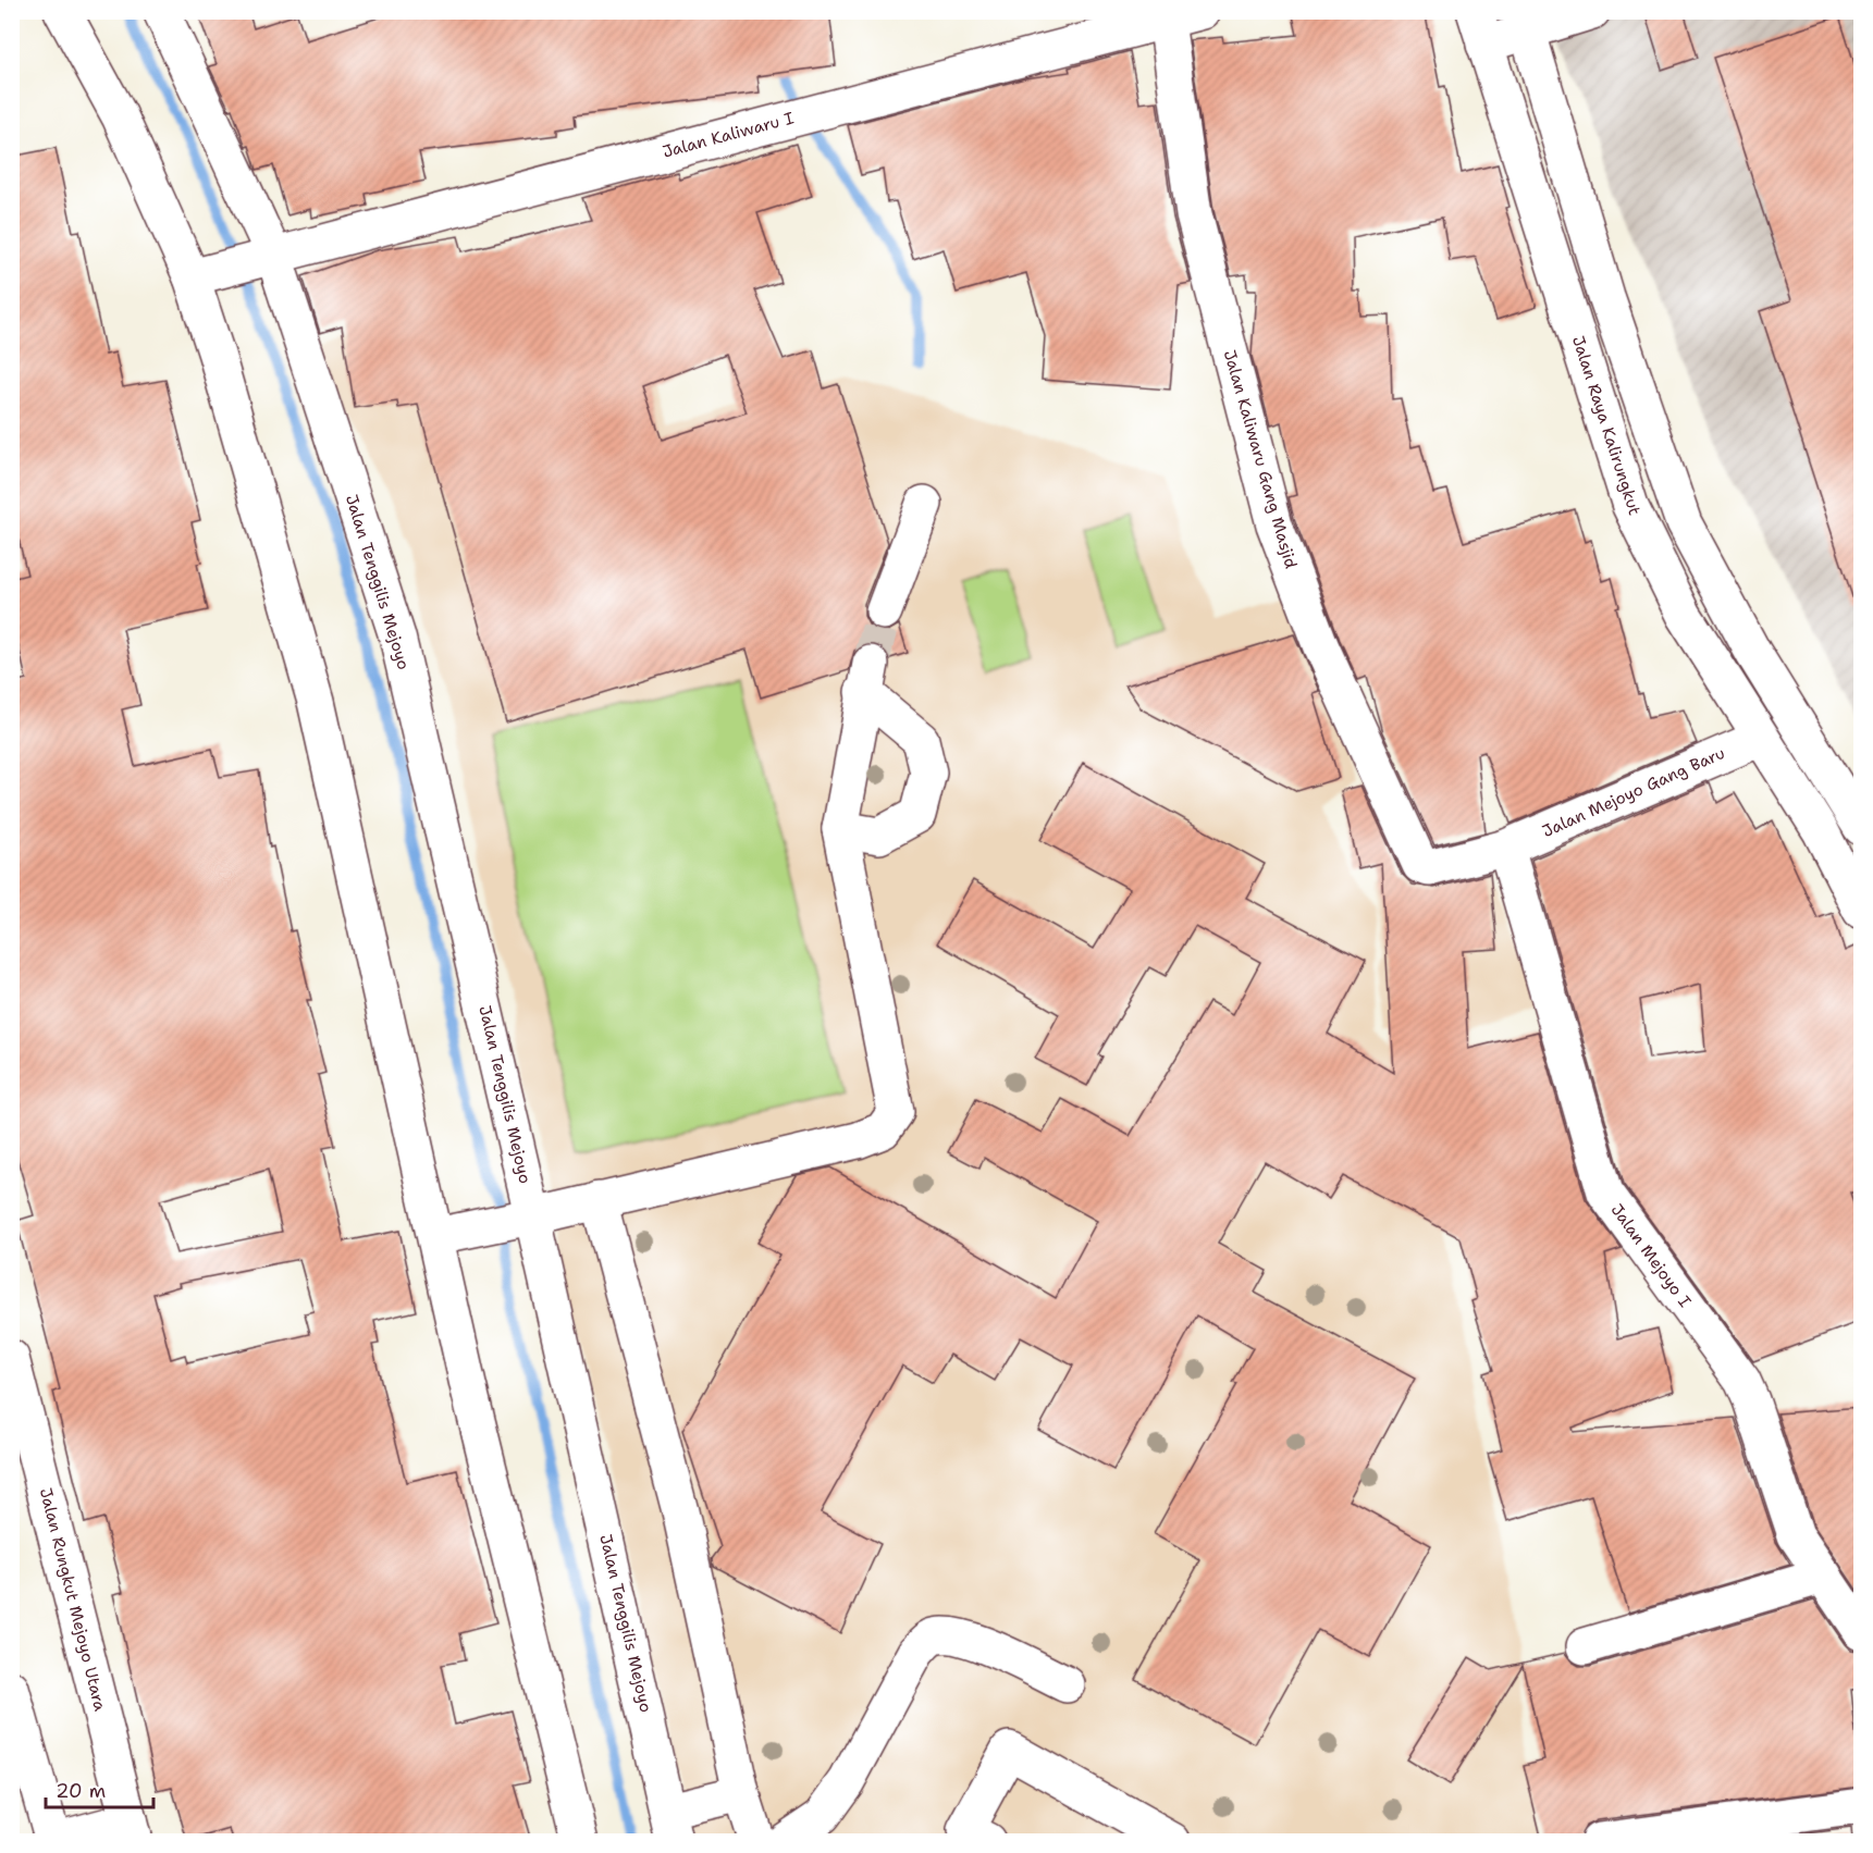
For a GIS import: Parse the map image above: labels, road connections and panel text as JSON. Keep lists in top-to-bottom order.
{
  "streets": {
    "street": [
      "Jalan Kaliwaru I",
      "Jalan Raya Kalirungkut",
      "Jalan Kaliwaru Gang Masjid",
      "Jalan Tenggilis Mejoyo",
      "Jalan Mejoyo Gang Baru",
      "Jalan Mejoyo I",
      "Jalan Rungkut Mejoyo Utara"
    ]
  },
  "crossings": [
    ["Jalan Kaliwaru I", "Jalan Kaliwaru Gang Masjid"],
    ["Jalan Kaliwaru I", "Jalan Tenggilis Mejoyo"],
    ["Jalan Raya Kalirungkut", "Jalan Mejoyo Gang Baru"],
    ["Jalan Kaliwaru Gang Masjid", "Jalan Mejoyo Gang Baru"],
    ["Jalan Kaliwaru Gang Masjid", "Jalan Mejoyo I"],
    ["Jalan Mejoyo Gang Baru", "Jalan Mejoyo I"]
  ],
  "scale_bar": "20 m"
}
